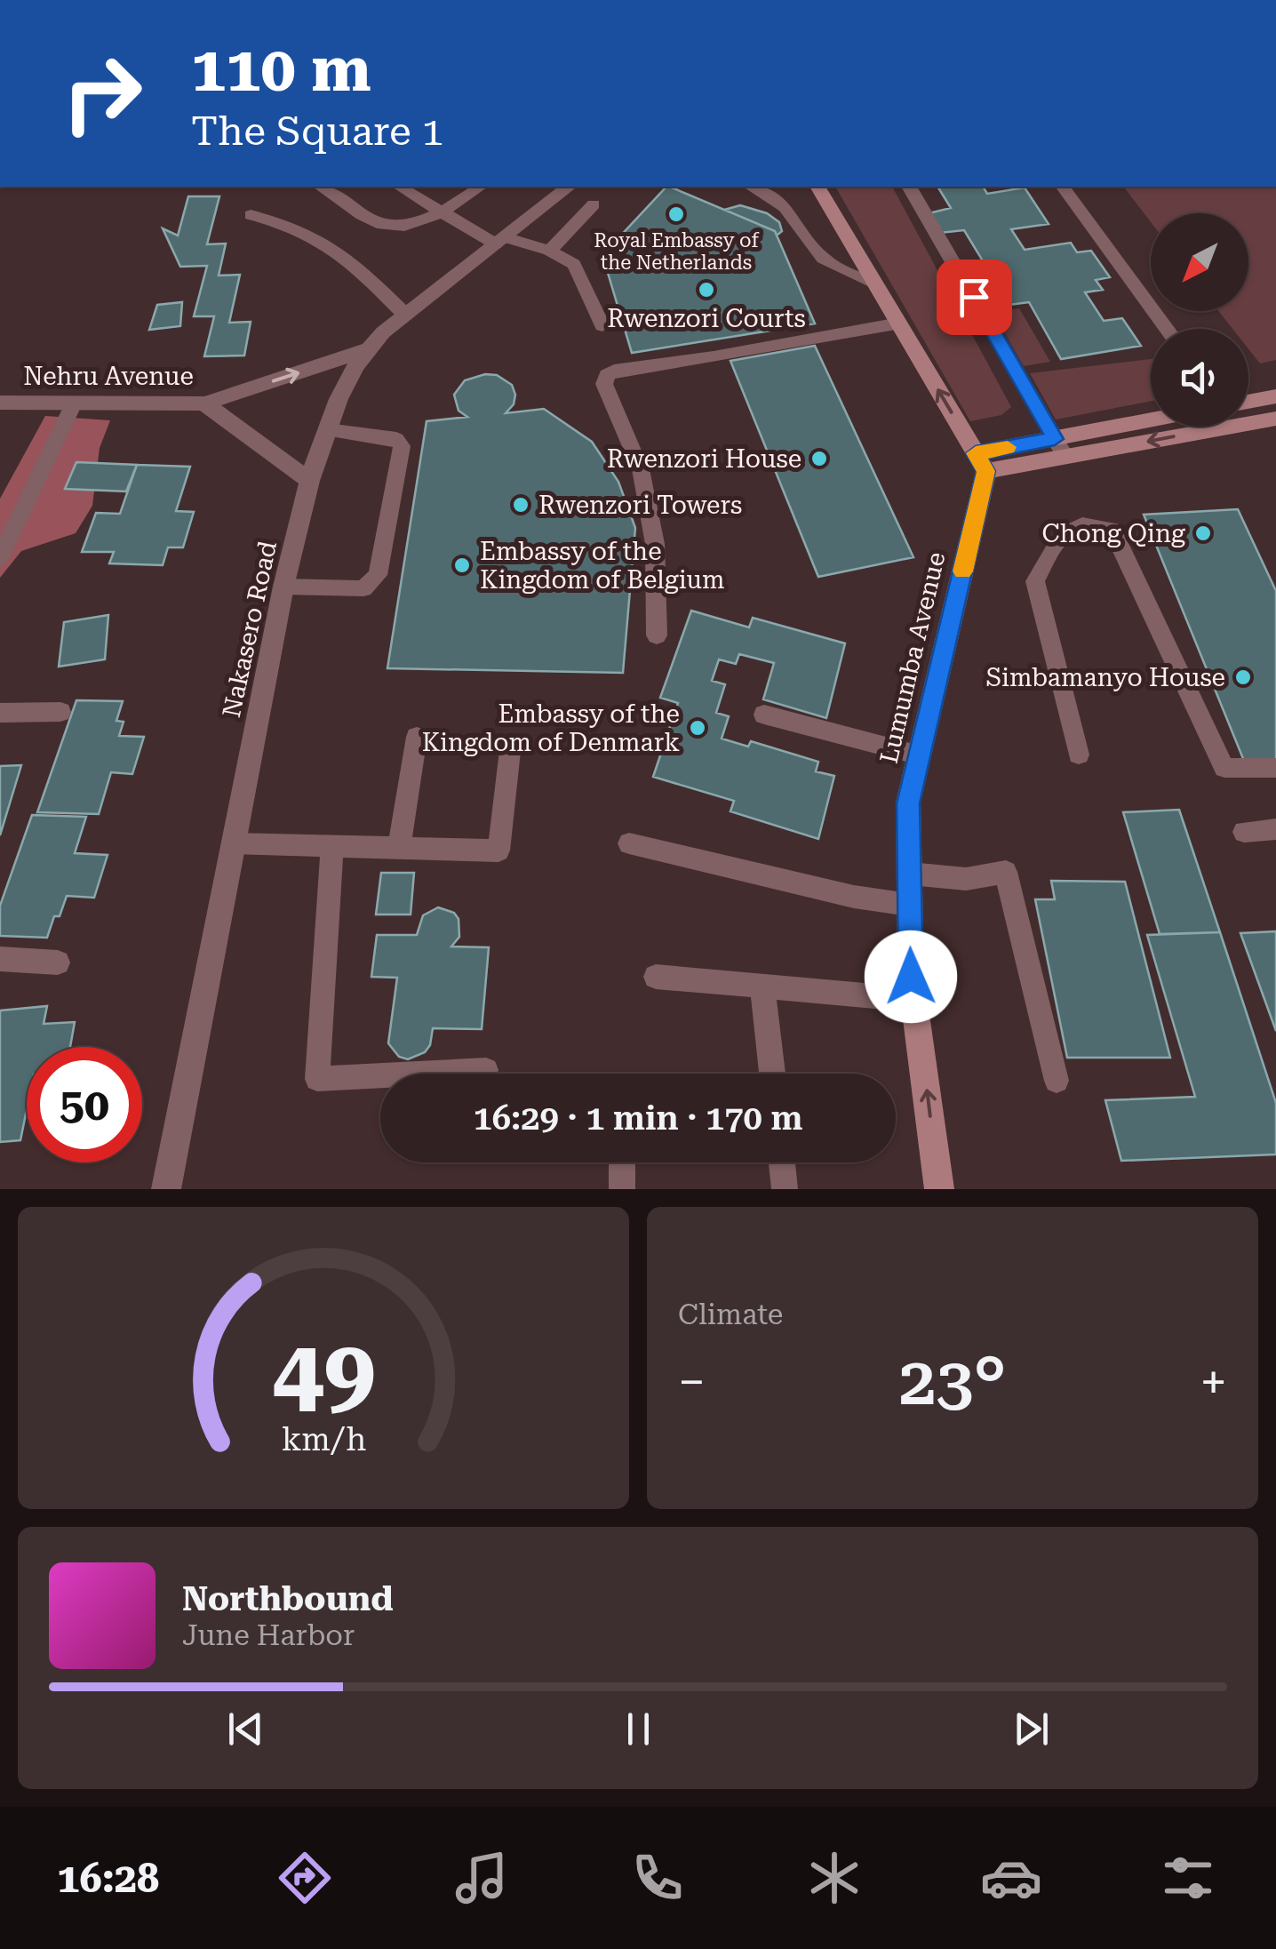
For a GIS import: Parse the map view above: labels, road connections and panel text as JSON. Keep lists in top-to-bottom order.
{
  "streets": {
    "main road": ["Lumumba Avenue"],
    "street": ["Nehru Avenue", "Nakasero Road"]
  },
  "crossings": [
    ["Nehru Avenue", "Nakasero Road"]
  ],
  "one_way": ["Nehru Avenue"],
  "places": [
    "Royal Embassy of the Netherlands",
    "Rwenzori Courts",
    "Rwenzori House",
    "Rwenzori Towers",
    "Chong Qing",
    "Embassy of the Kingdom of Belgium",
    "Simbamanyo House",
    "Embassy of the Kingdom of Denmark"
  ],
  "north": "bottom left",
  "page": {
    "turn": ["110 m", "The Square 1"],
    "limit": "50",
    "trip": "16:29 · 1 min · 170 m",
    "tile": "Climate",
    "heat": ["−", "23°", "+"],
    "song": ["Northbound", "June Harbor"],
    "tabs": "16:28",
    "gauge": ["49", "km/h"]
  }
}
